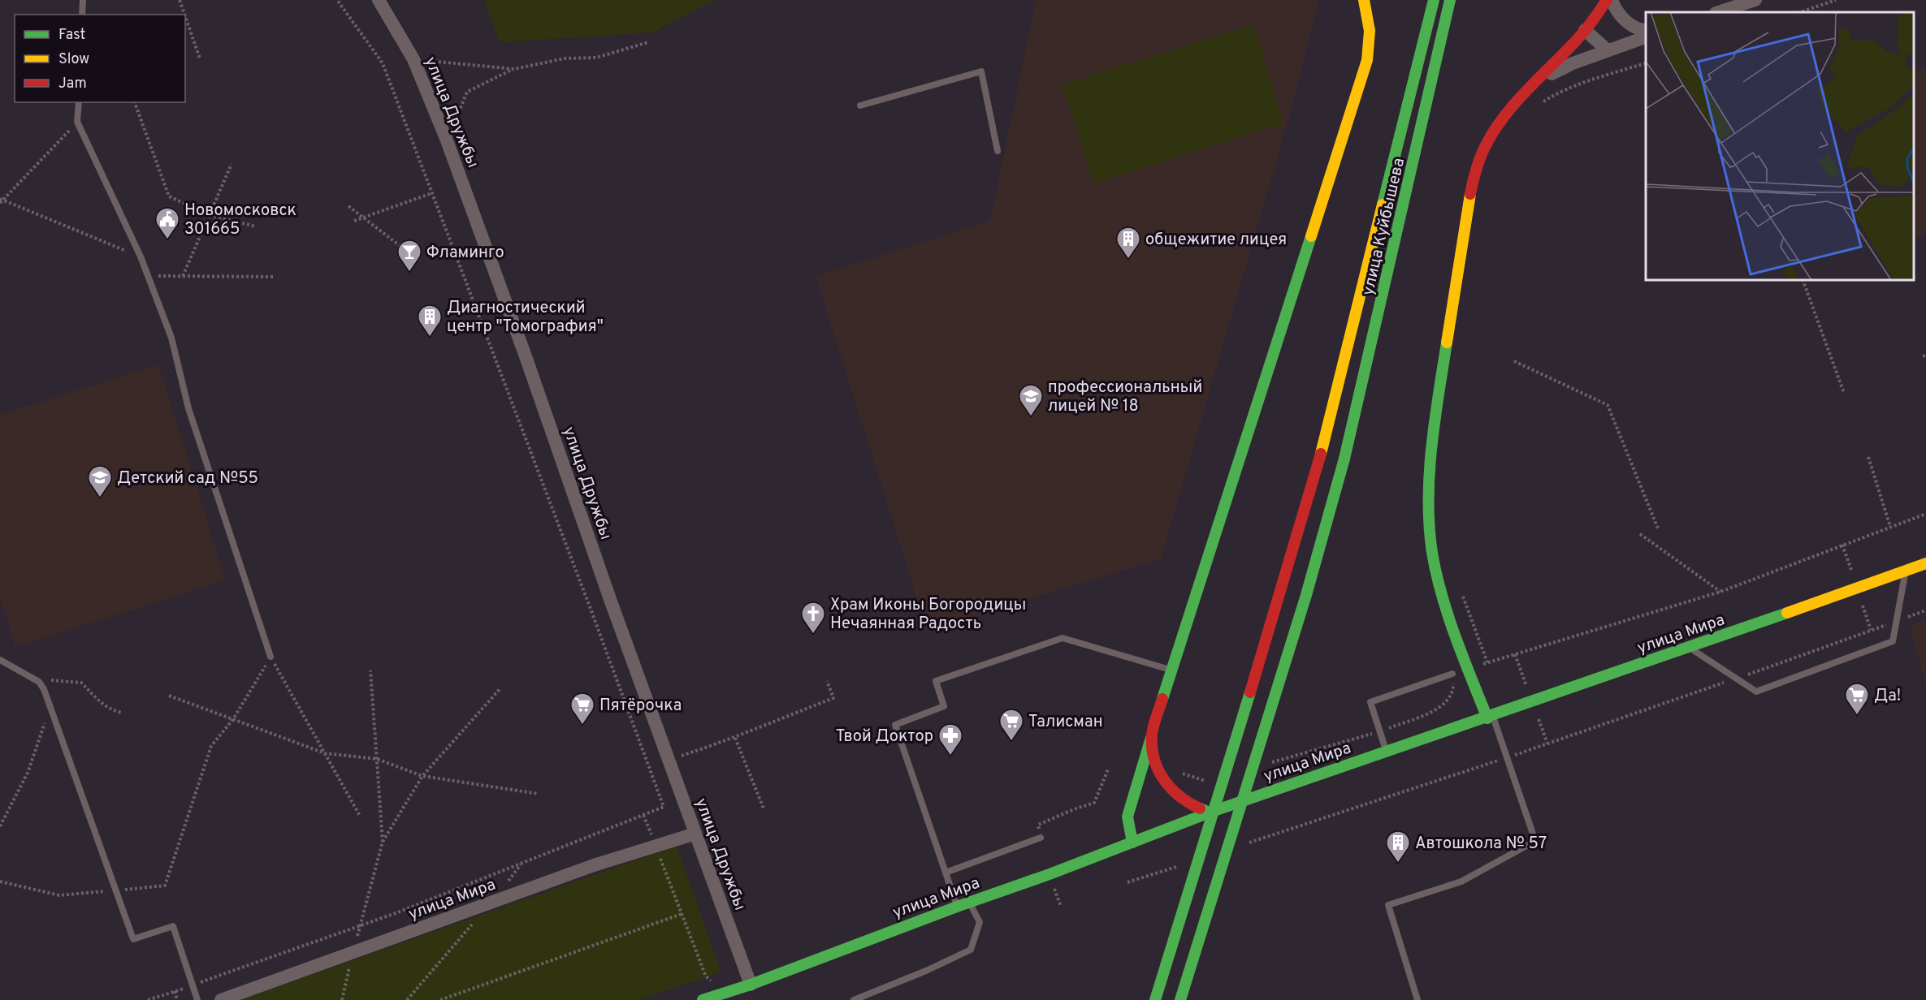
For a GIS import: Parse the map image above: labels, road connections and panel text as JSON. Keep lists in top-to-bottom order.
{
  "streets": {
    "main road": ["улица Куйбышева", "улица Мира"],
    "street": ["улица Дружбы"]
  },
  "crossings": [
    ["улица Дружбы", "улица Мира"]
  ],
  "places": {
    "public building": ["Новомосковск 301665"],
    "building": ["общежитие лицея", "Диагностический центр \"Томография\"", "Автошкола № 57"],
    "bar": ["Фламинго"],
    "school or university": ["профессиональный лицей № 18", "Детский сад №55"],
    "church": ["Храм Иконы Богородицы Нечаянная Радость"],
    "supermarket": ["Да!", "Пятёрочка", "Талисман"],
    "pharmacy": ["Твой Доктор"]
  },
  "legend": ["Fast", "Slow", "Jam"]
}
